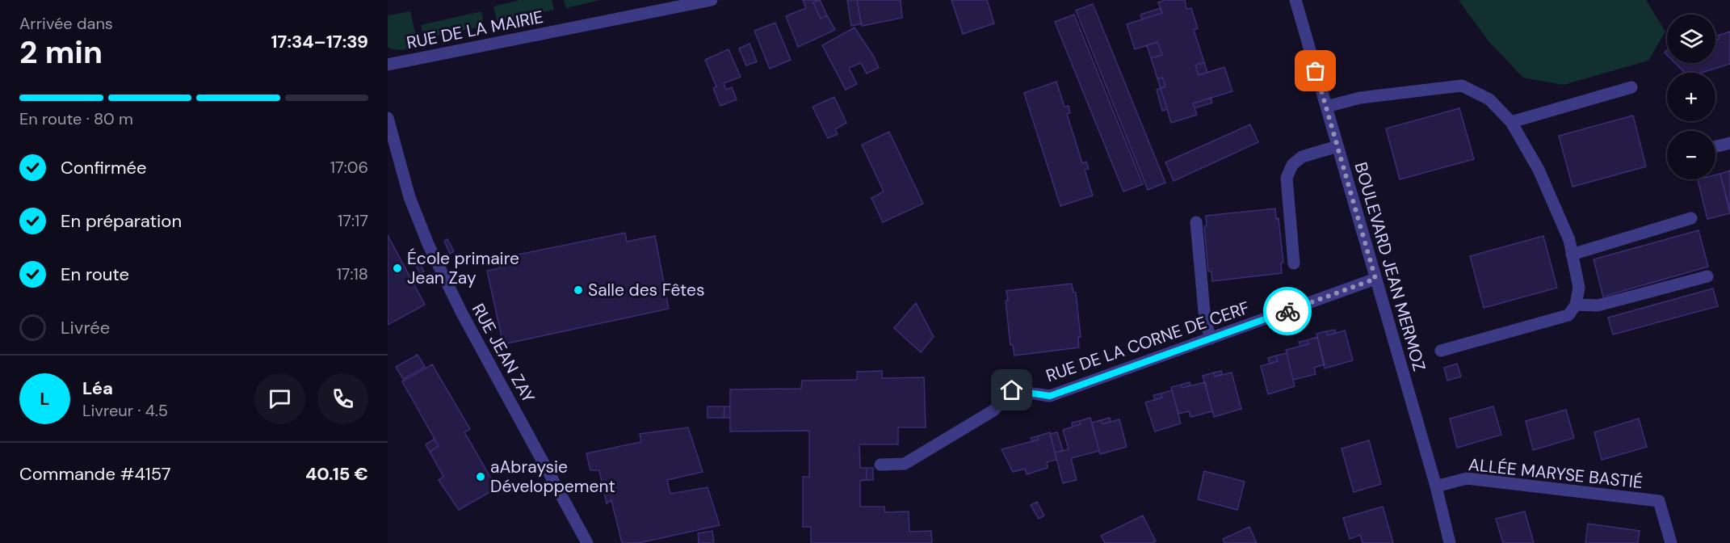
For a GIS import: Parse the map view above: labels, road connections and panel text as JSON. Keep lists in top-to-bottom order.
{
  "streets": {
    "street": [
      "RUE DE LA MAIRIE",
      "BOULEVARD JEAN MERMOZ",
      "RUE DE LA CORNE DE CERF",
      "RUE JEAN ZAY",
      "ALLÉE MARYSE BASTIÉ"
    ]
  },
  "crossings": [
    ["BOULEVARD JEAN MERMOZ", "RUE DE LA CORNE DE CERF"],
    ["BOULEVARD JEAN MERMOZ", "ALLÉE MARYSE BASTIÉ"]
  ],
  "places": ["École primaire Jean Zay", "Salle des Fêtes", "aAbraysie Développement"],
  "page": {
    "heading": ["2 min", "Arrivée dans", "17:34–17:39"],
    "panel": [
      "Léa",
      "Livreur · 4.5",
      "Commande #4157",
      "40.15 €"
    ],
    "map_buttons": ["+", "−"],
    "bar": "En route · 80 m",
    "list": [
      ["Confirmée", "17:06"],
      ["En préparation", "17:17"],
      ["En route", "17:18"],
      "Livrée"
    ],
    "round": "L"
  }
}
